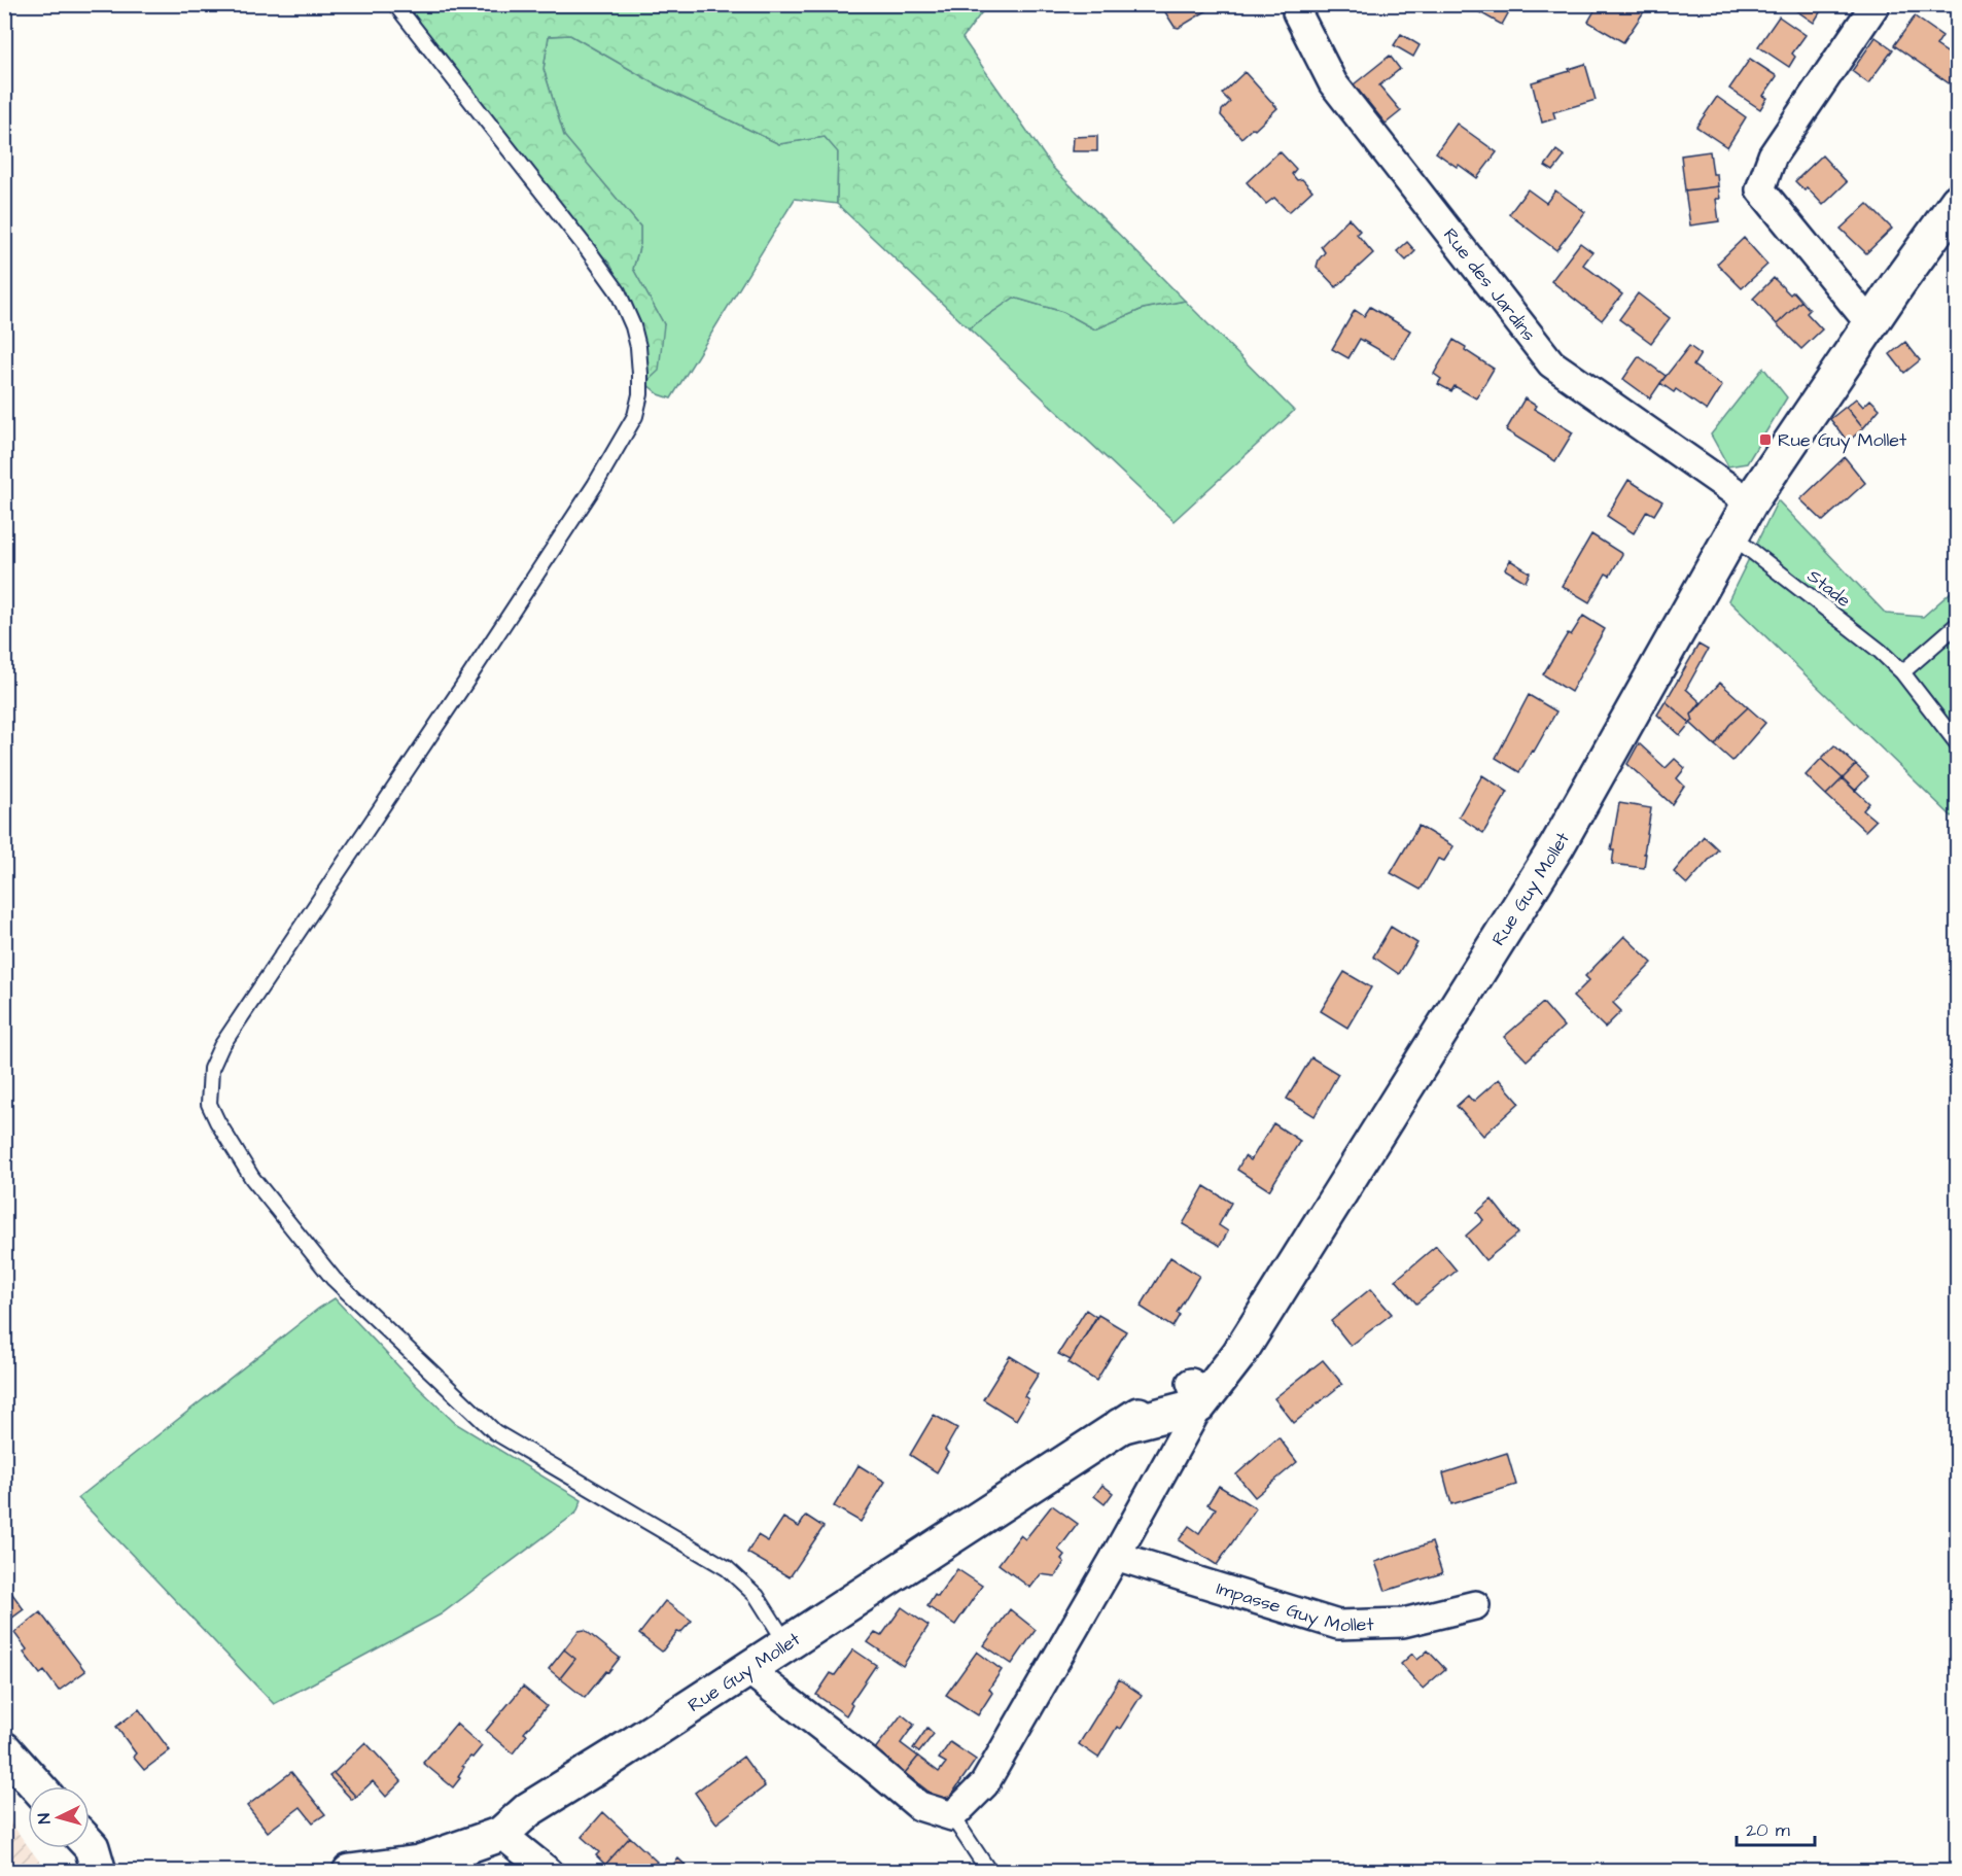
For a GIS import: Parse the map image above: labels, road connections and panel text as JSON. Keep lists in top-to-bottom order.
{
  "streets": {
    "street": ["Rue des Jardins", "Rue Guy Mollet", "Impasse Guy Mollet"],
    "lane": ["Stade"]
  },
  "crossings": [
    ["Rue des Jardins", "Rue Guy Mollet"],
    ["Stade", "Rue Guy Mollet"]
  ],
  "places": {
    "transit": ["Rue Guy Mollet"]
  },
  "scale_bar": "20 m",
  "north": "left"
}
